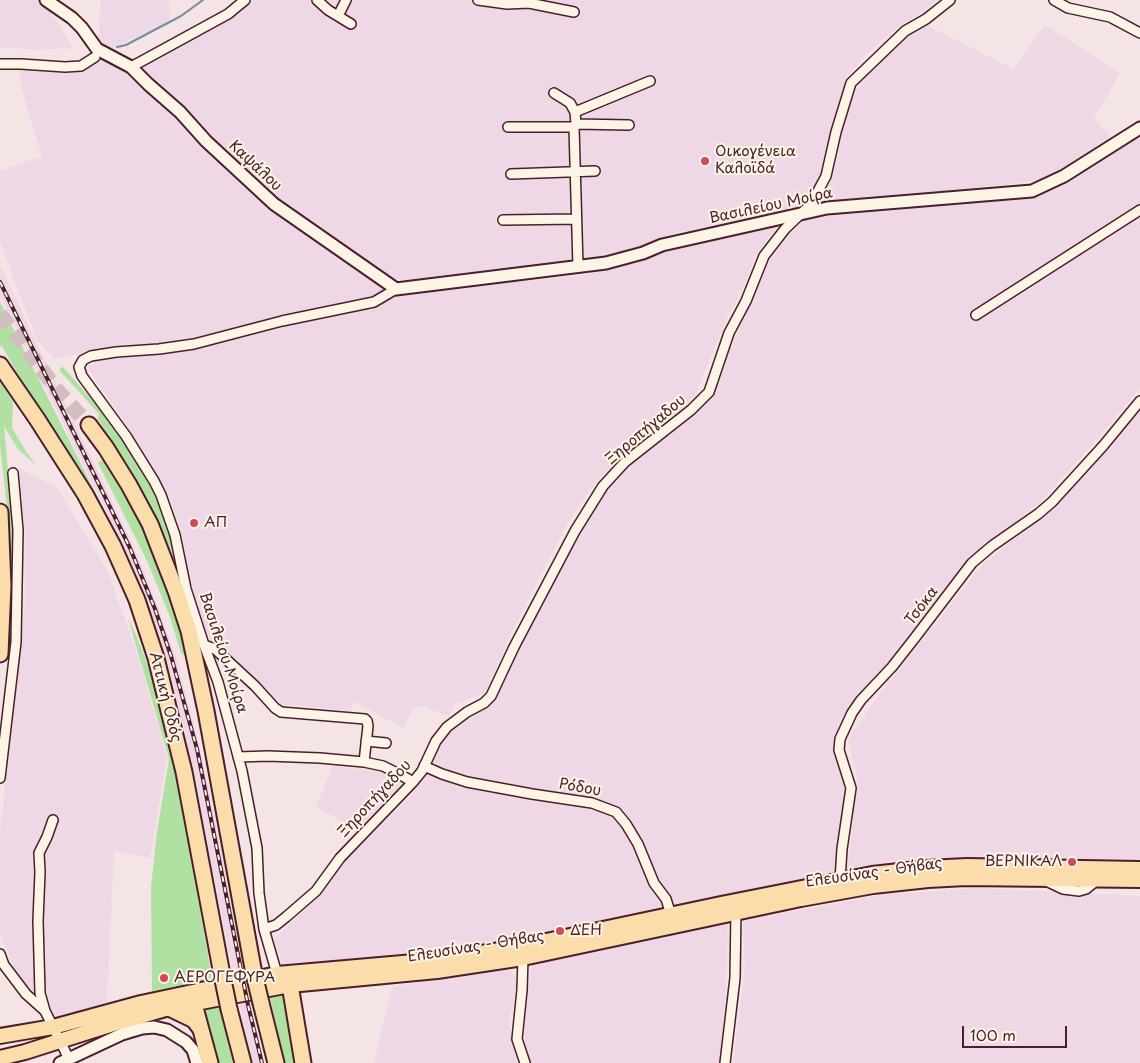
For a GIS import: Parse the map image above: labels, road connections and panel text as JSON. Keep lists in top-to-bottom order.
{
  "streets": {
    "highway": ["Αττική Οδός"],
    "main road": ["Ελευσίνας - Θήβας"],
    "street": [
      "Καψάλου",
      "Βασιλείου Μοίρα",
      "Ξηροπήγαδου",
      "Τσόκα",
      "Ρόδου"
    ]
  },
  "crossings": [
    ["Καψάλου", "Βασιλείου Μοίρα"],
    ["Βασιλείου Μοίρα", "Ξηροπήγαδου"],
    ["Βασιλείου Μοίρα", "Ελευσίνας - Θήβας"],
    ["Ξηροπήγαδου", "Ρόδου"],
    ["Τσόκα", "Ελευσίνας - Θήβας"],
    ["Ρόδου", "Ελευσίνας - Θήβας"]
  ],
  "places": [
    "Οικογένεια Καλοϊδά",
    "ΑΠ",
    "ΒΕΡΝΙΚΑΛ",
    "ΔΕΗ",
    "ΑΕΡΟΓΕΦΥΡΑ"
  ],
  "scale_bar": "100 m"
}
